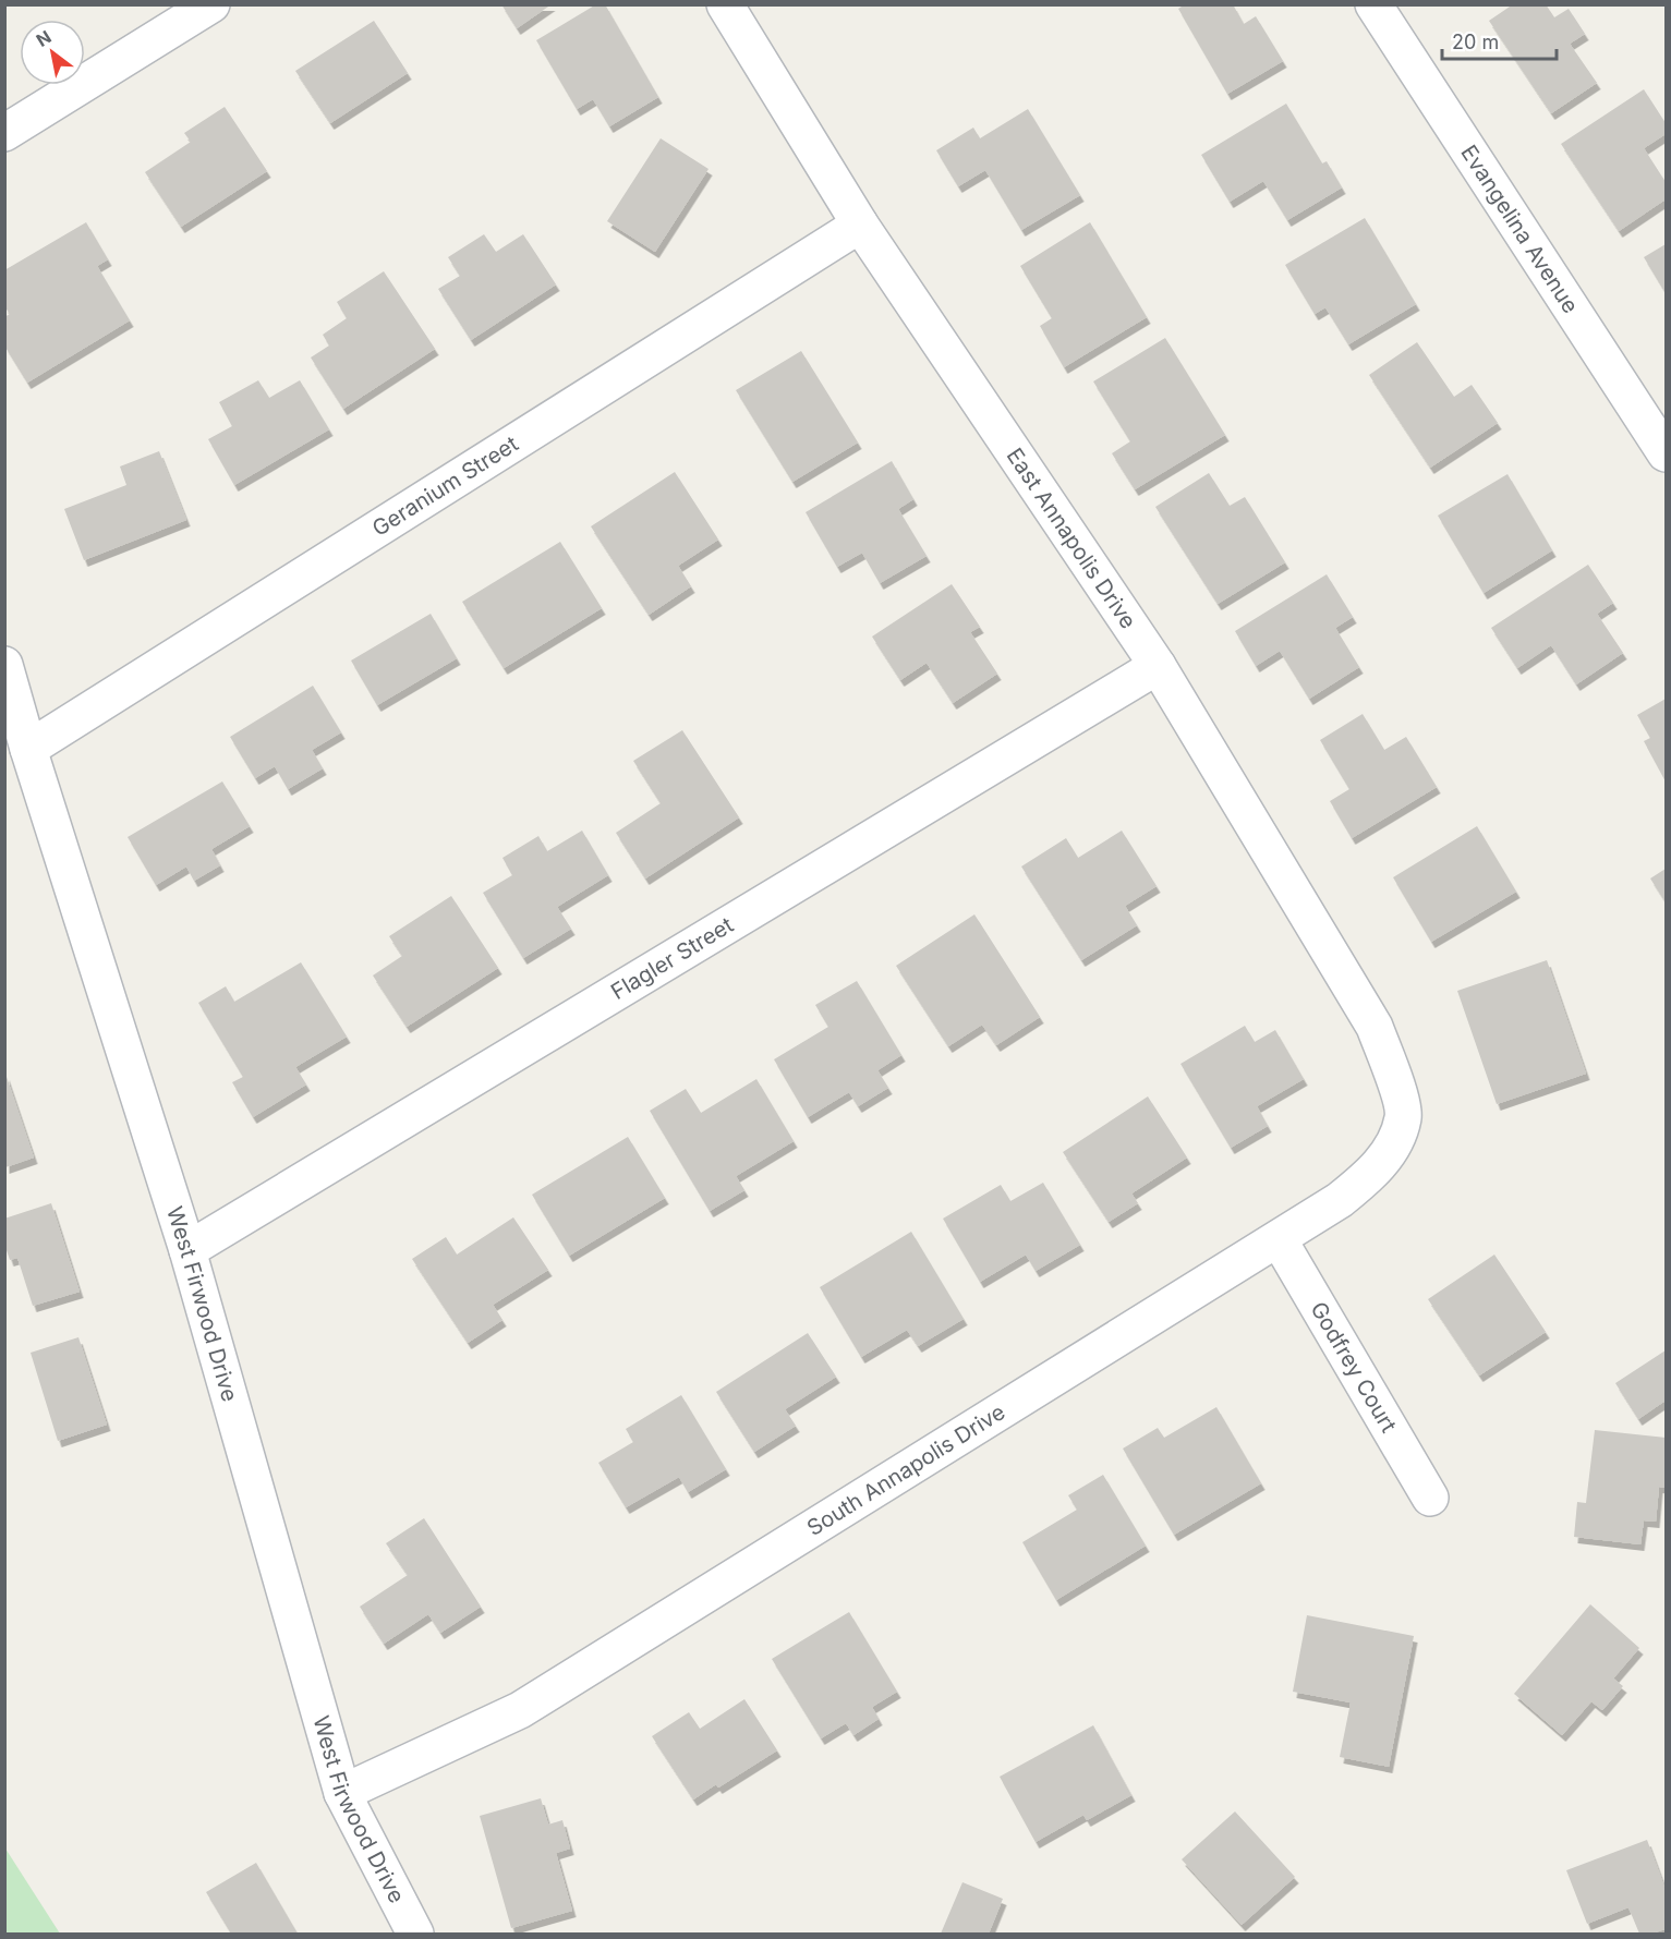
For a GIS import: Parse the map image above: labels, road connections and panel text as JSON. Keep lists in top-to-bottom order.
{
  "streets": {
    "street": [
      "Evangelina Avenue",
      "Geranium Street",
      "East Annapolis Drive",
      "Flagler Street",
      "West Firwood Drive",
      "Godfrey Court",
      "South Annapolis Drive"
    ]
  },
  "crossings": [
    ["Geranium Street", "East Annapolis Drive"],
    ["Geranium Street", "West Firwood Drive"],
    ["East Annapolis Drive", "Flagler Street"],
    ["East Annapolis Drive", "South Annapolis Drive"],
    ["Flagler Street", "West Firwood Drive"],
    ["West Firwood Drive", "South Annapolis Drive"],
    ["Godfrey Court", "South Annapolis Drive"]
  ],
  "scale_bar": "20 m",
  "north": "top left"
}
